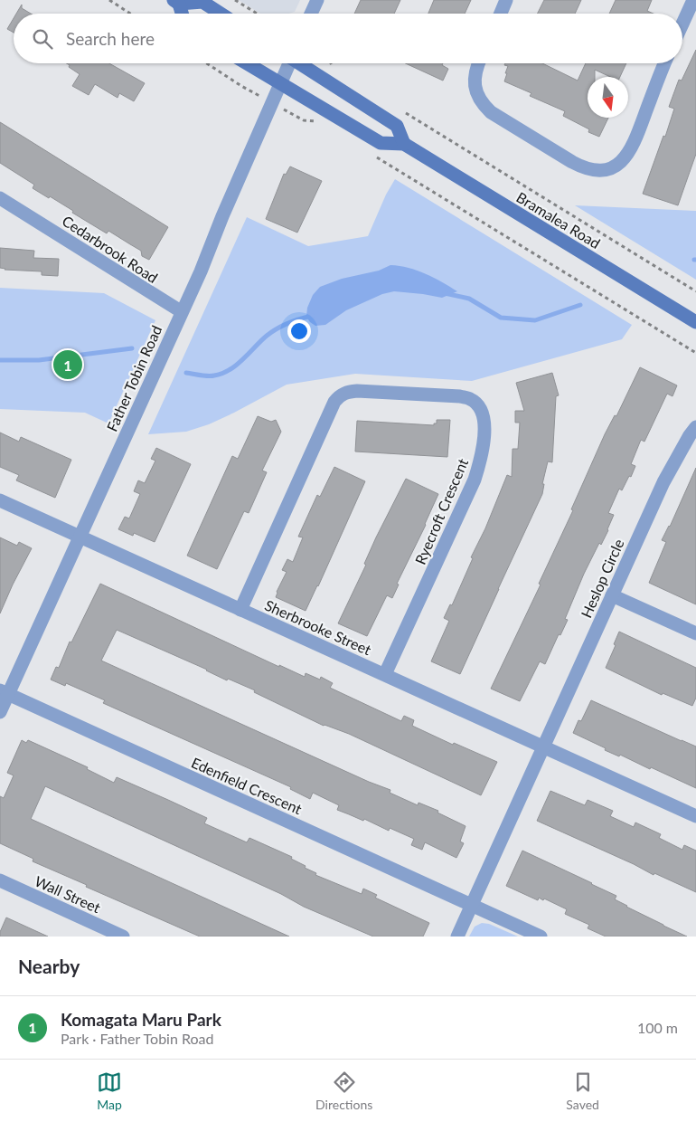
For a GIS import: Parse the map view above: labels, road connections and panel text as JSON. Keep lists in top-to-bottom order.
{
  "streets": {
    "main road": ["Bramalea Road"],
    "street": [
      "Cedarbrook Road",
      "Father Tobin Road",
      "Ryecroft Crescent",
      "Heslop Circle",
      "Sherbrooke Street",
      "Edenfield Crescent",
      "Wall Street"
    ]
  },
  "crossings": [
    ["Bramalea Road", "Father Tobin Road"],
    ["Cedarbrook Road", "Father Tobin Road"],
    ["Father Tobin Road", "Sherbrooke Street"],
    ["Father Tobin Road", "Edenfield Crescent"],
    ["Ryecroft Crescent", "Sherbrooke Street"],
    ["Heslop Circle", "Sherbrooke Street"],
    ["Heslop Circle", "Edenfield Crescent"]
  ],
  "north": "bottom",
  "page": {
    "search": "Search here",
    "pins": "1",
    "heading": "Nearby",
    "list": [
      {
        "mark": "1",
        "name": "Komagata Maru Park",
        "note": "Park · Father Tobin Road",
        "value": "100 m"
      }
    ],
    "nav": ["Map", "Directions", "Saved"]
  }
}
